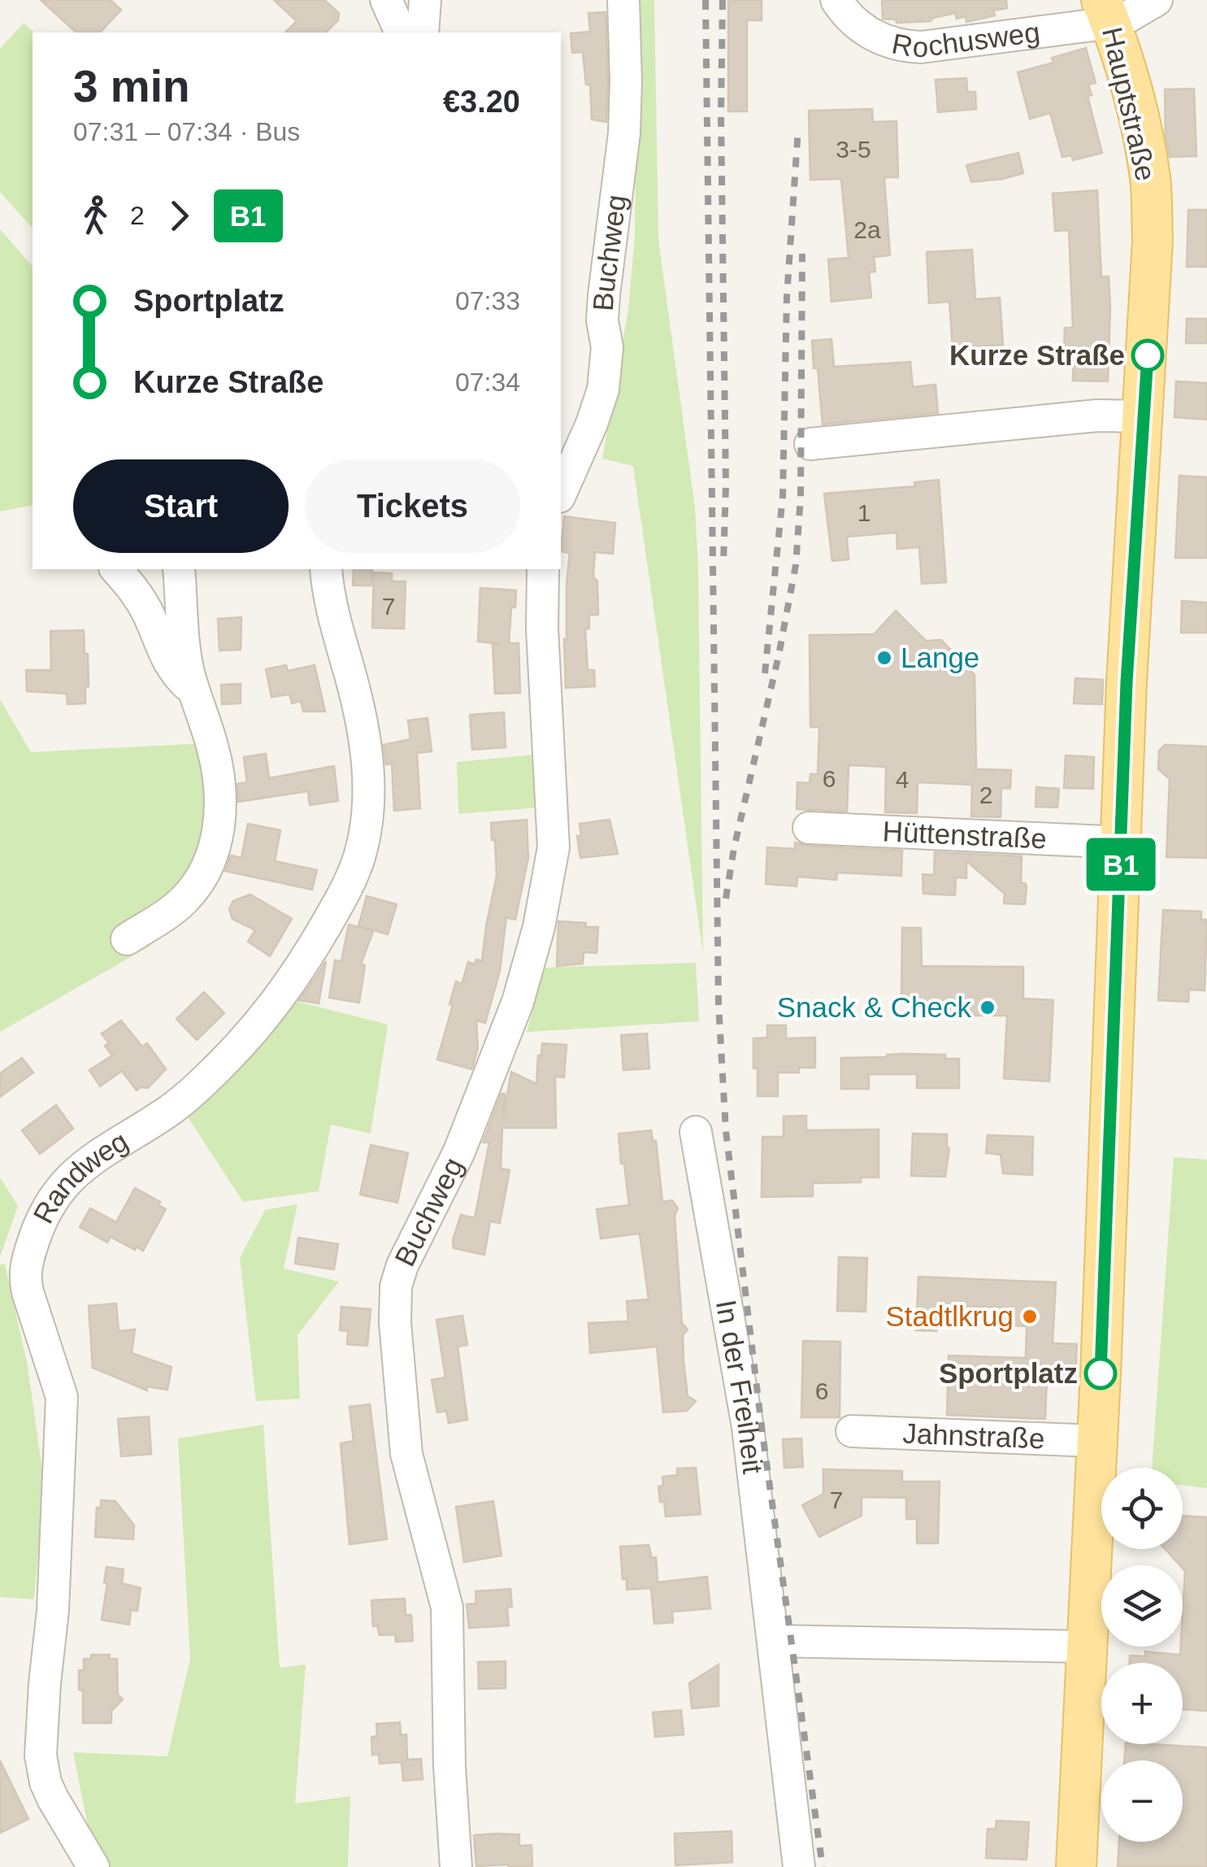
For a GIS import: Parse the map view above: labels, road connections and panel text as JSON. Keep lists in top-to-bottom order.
{
  "streets": {
    "main road": ["Hauptstraße"],
    "street": [
      "Rochusweg",
      "Buchweg",
      "Hüttenstraße",
      "Randweg",
      "In der Freiheit",
      "Jahnstraße"
    ]
  },
  "crossings": [
    ["Rochusweg", "Hauptstraße"],
    ["Hauptstraße", "Hüttenstraße"],
    ["Hauptstraße", "Jahnstraße"]
  ],
  "places": [
    "Kurze Straße",
    "Lange",
    "Snack & Check",
    "Stadtlkrug",
    "Sportplatz"
  ],
  "lines": ["bus line B1"],
  "house_numbers": [
    "3-5",
    "2a",
    "1",
    "7",
    "6",
    "4",
    "2",
    "6",
    "7"
  ],
  "page": {
    "on_map": "B1",
    "heading": ["3 min", "07:31 – 07:34 · Bus", "€3.20"],
    "legs": ["2", "B1"],
    "list": [
      {
        "name": "Sportplatz",
        "value": "07:33"
      },
      {
        "name": "Kurze Straße",
        "value": "07:34"
      }
    ],
    "buttons": ["Start", "Tickets"],
    "map_buttons": ["+", "−"]
  }
}
